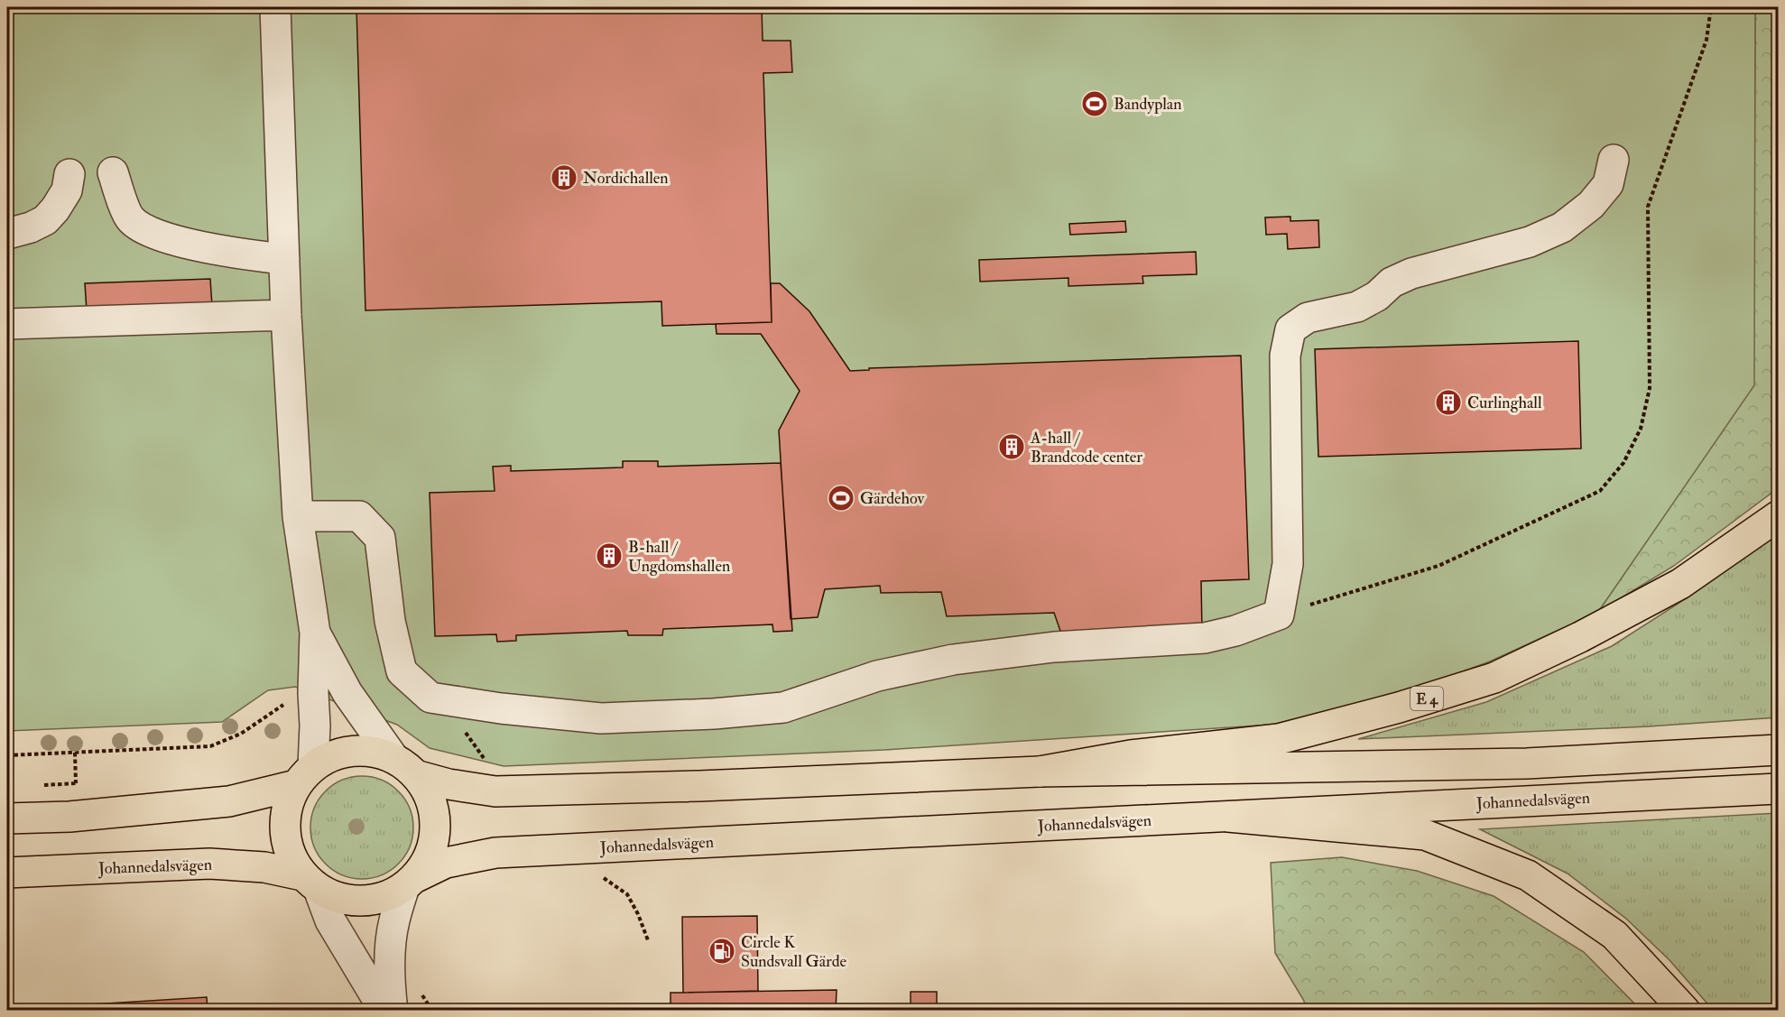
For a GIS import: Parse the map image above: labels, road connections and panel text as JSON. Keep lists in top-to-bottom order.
{
  "streets": {
    "main road": ["E 4", "Johannedalsvägen"]
  },
  "places": {
    "sports": ["Bandyplan", "Gärdehov"],
    "building": [
      "Nordichallen",
      "Curlinghall",
      "A-hall / Brandcode center",
      "B-hall / Ungdomshallen"
    ],
    "fuel station": ["Circle K Sundsvall Gärde"]
  }
}
